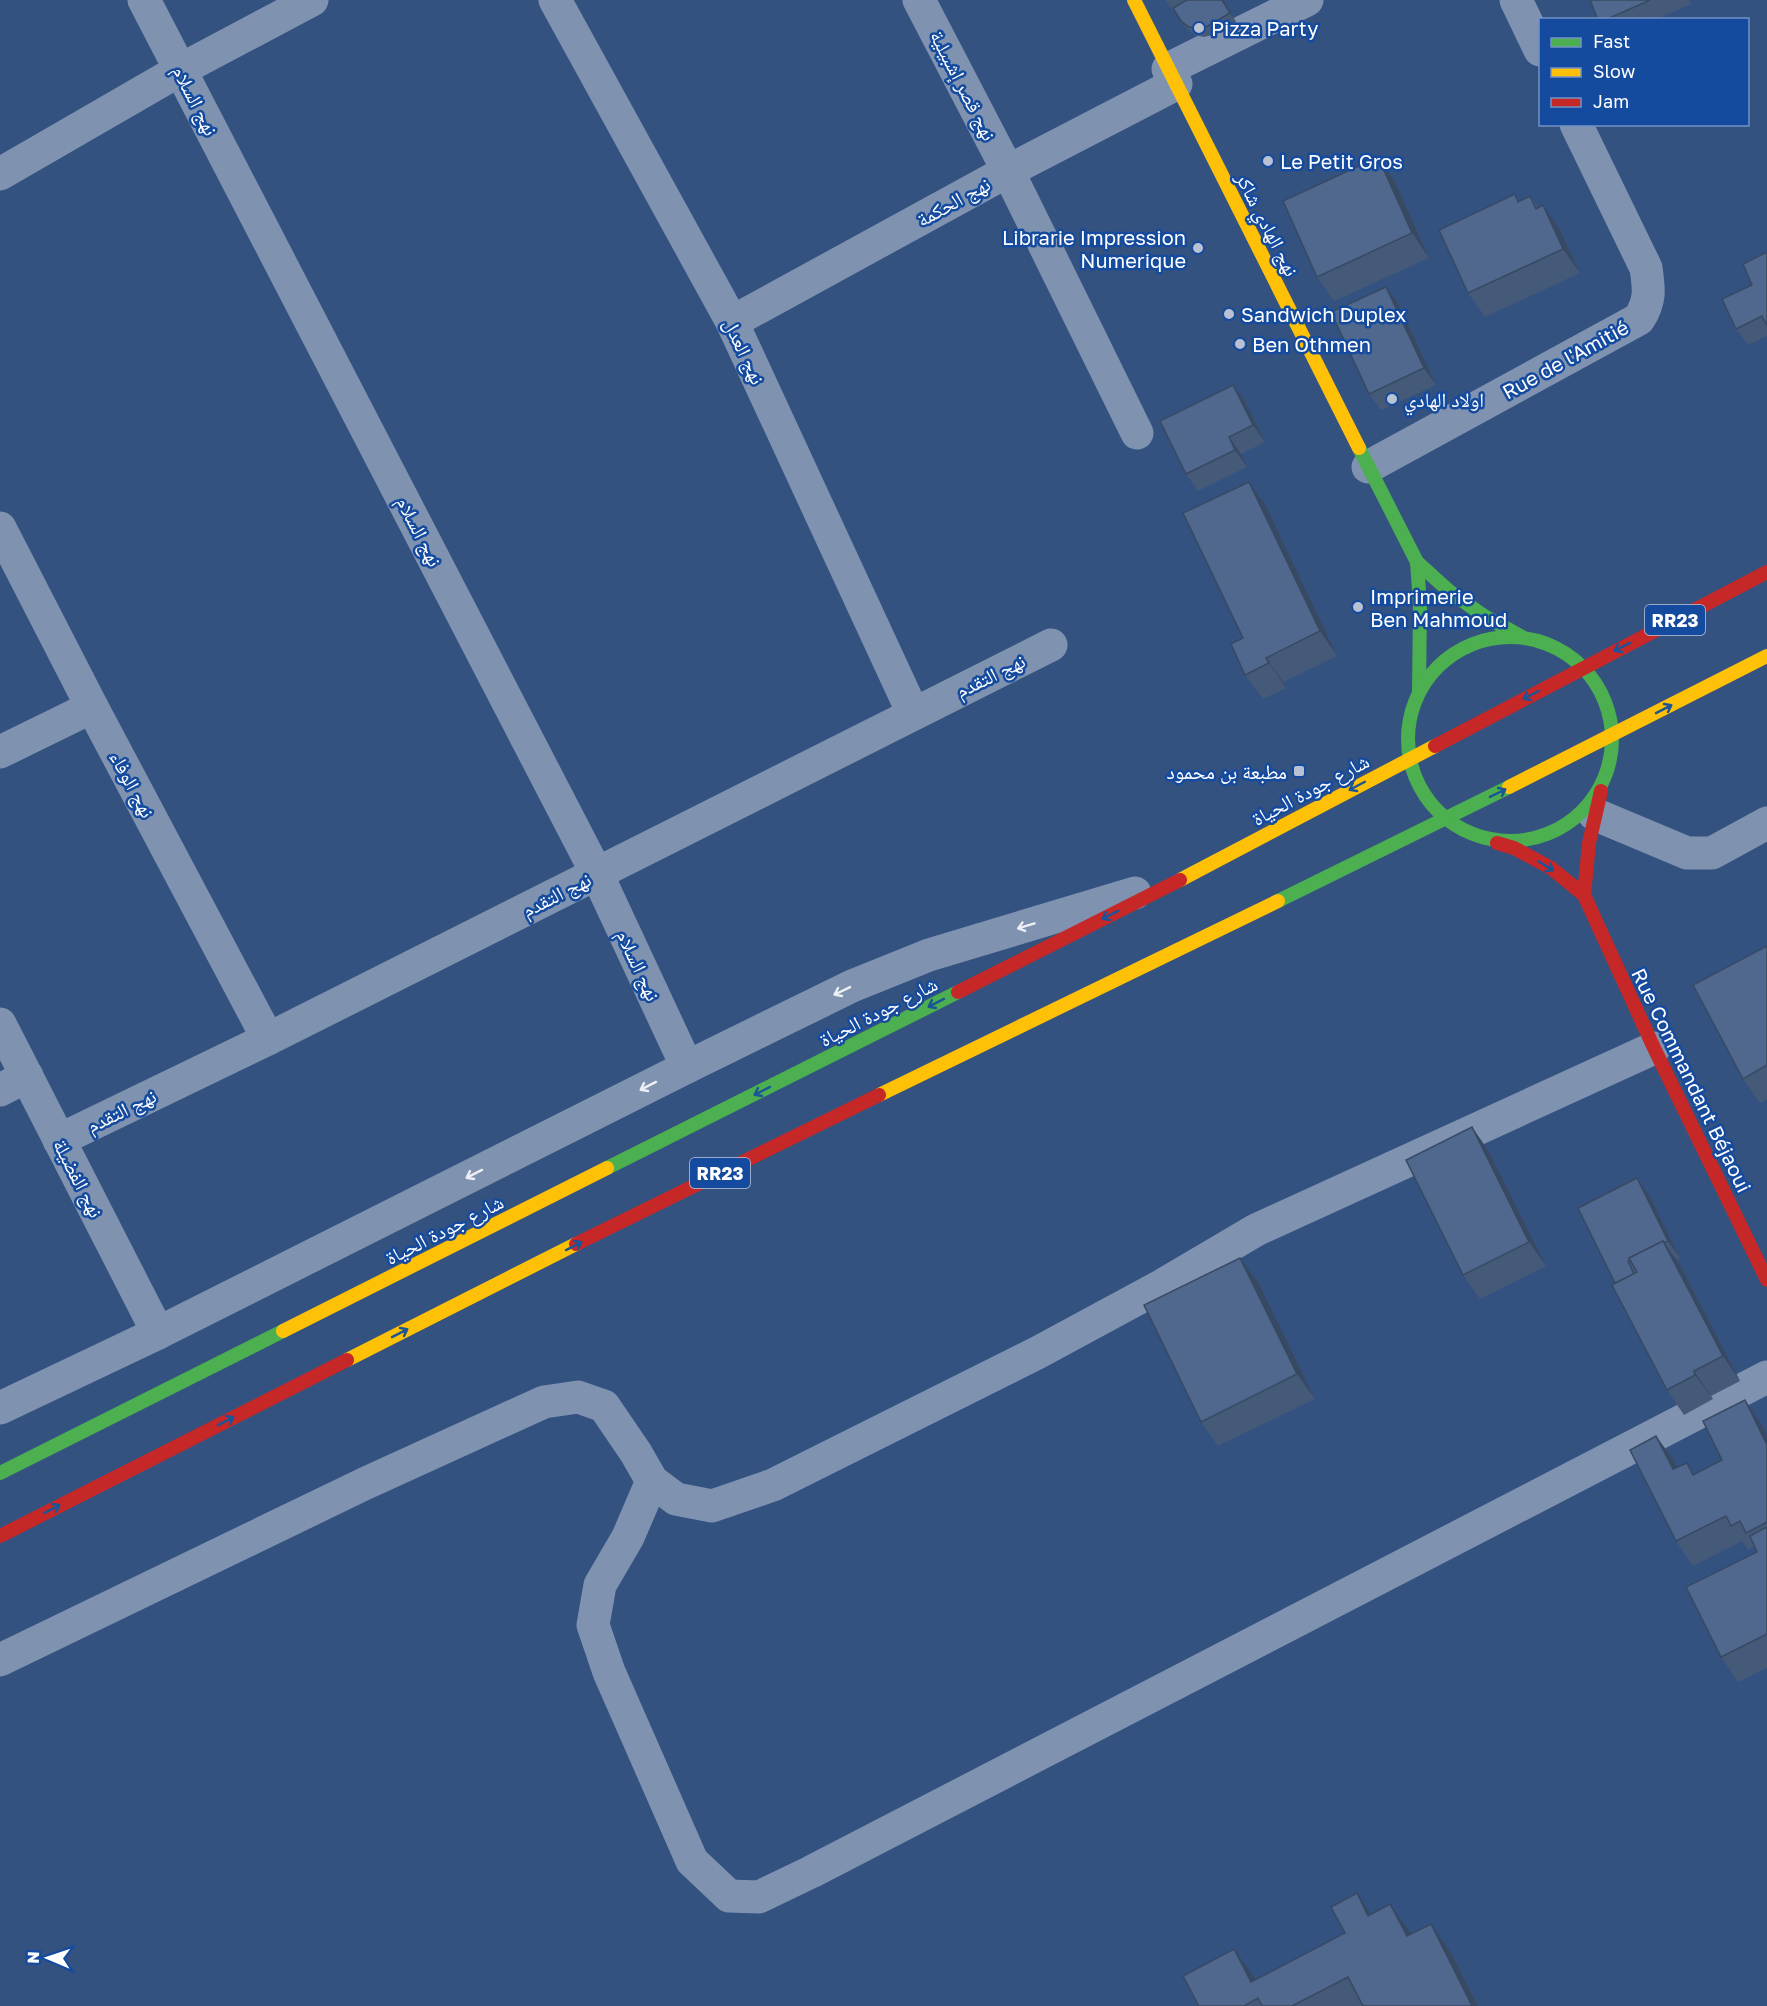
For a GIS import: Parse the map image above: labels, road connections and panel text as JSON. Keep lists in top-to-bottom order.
{
  "streets": {
    "main road": [
      "نهج الهادي شاكر",
      "RR23",
      "شارع جودة الحياة",
      "Rue Commandant Béjaoui"
    ],
    "street": [
      "نهج قصر إشبيلية",
      "نهج السلام",
      "نهج الحكمة",
      "نهج العدل",
      "Rue de l'Amitié",
      "نهج التقدم",
      "نهج الوفاء",
      "نهج الفضيلة"
    ]
  },
  "crossings": [
    ["نهج قصر إشبيلية", "نهج الحكمة"],
    ["نهج السلام", "نهج التقدم"],
    ["نهج الحكمة", "نهج الهادي شاكر"],
    ["نهج الحكمة", "نهج العدل"],
    ["نهج الهادي شاكر", "Rue de l'Amitié"],
    ["نهج العدل", "نهج التقدم"],
    ["نهج التقدم", "نهج الوفاء"],
    ["نهج التقدم", "نهج الفضيلة"]
  ],
  "places": {
    "other": [
      "Pizza Party",
      "Le Petit Gros",
      "Librarie Impression Numerique",
      "Sandwich Duplex",
      "Ben Othmen",
      "اولاد الهادي",
      "Imprimerie Ben Mahmoud"
    ],
    "transit": ["مطبعة بن محمود"]
  },
  "legend": ["Fast", "Slow", "Jam"],
  "north": "left"
}
